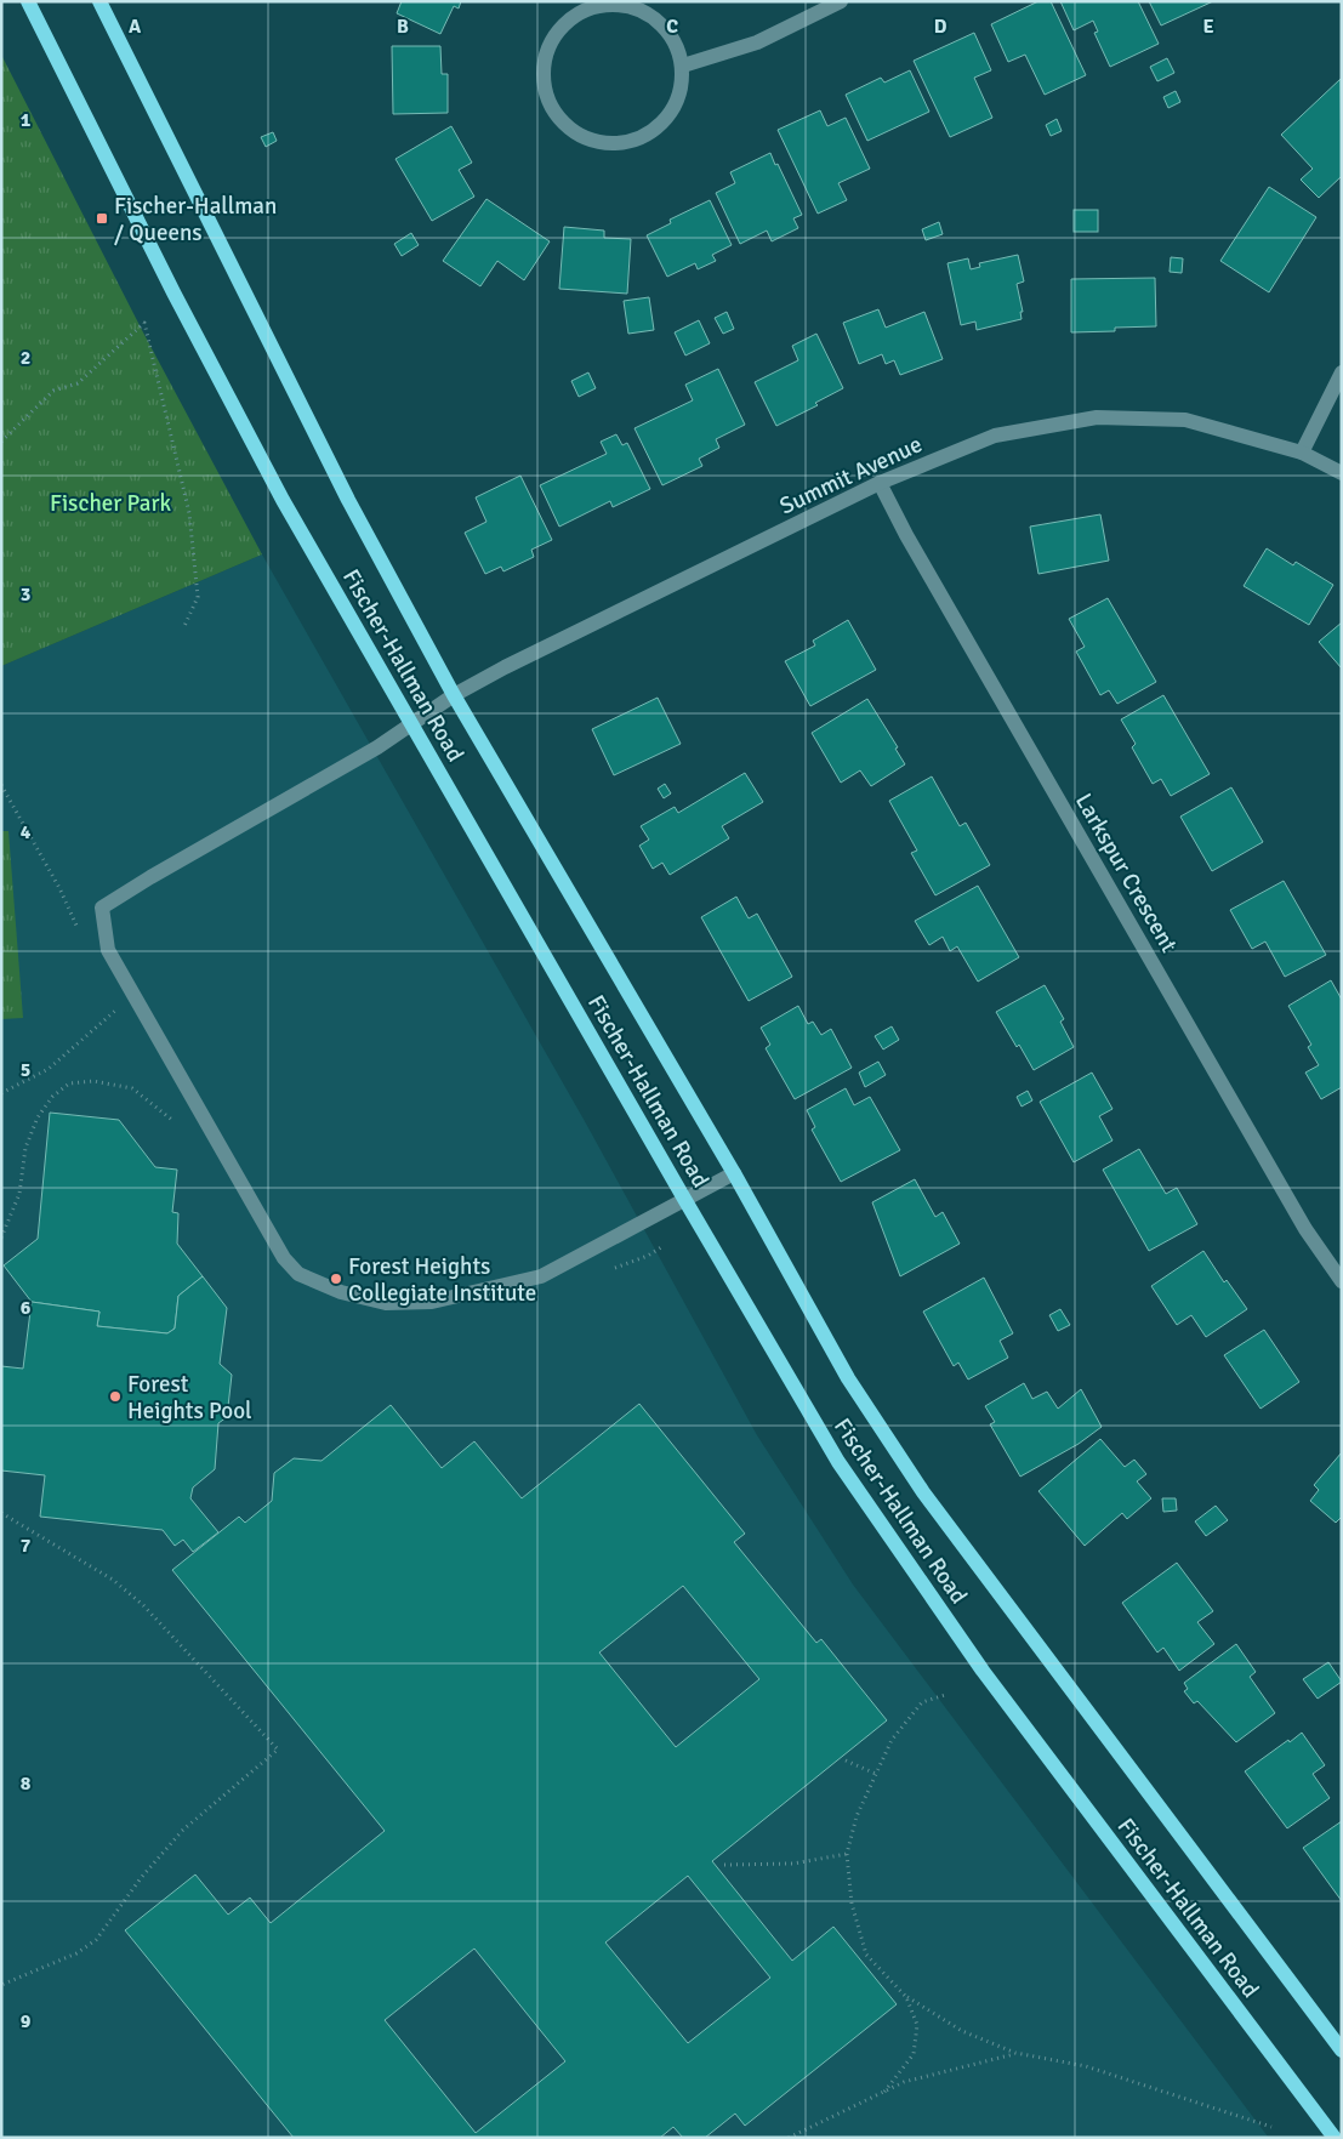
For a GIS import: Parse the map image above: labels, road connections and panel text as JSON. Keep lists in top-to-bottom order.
{
  "streets": {
    "main road": ["Fischer-Hallman Road"],
    "street": ["Summit Avenue", "Larkspur Crescent"]
  },
  "crossings": [
    ["Summit Avenue", "Fischer-Hallman Road"],
    ["Summit Avenue", "Larkspur Crescent"]
  ],
  "parks": ["Fischer Park"],
  "places": {
    "transit": ["Fischer-Hallman / Queens"],
    "other": ["Forest Heights Collegiate Institute", "Forest Heights Pool"]
  },
  "grid": {
    "columns": [
      "A",
      "B",
      "C",
      "D",
      "E"
    ],
    "rows": [
      "1",
      "2",
      "3",
      "4",
      "5",
      "6",
      "7",
      "8",
      "9"
    ]
  }
}
